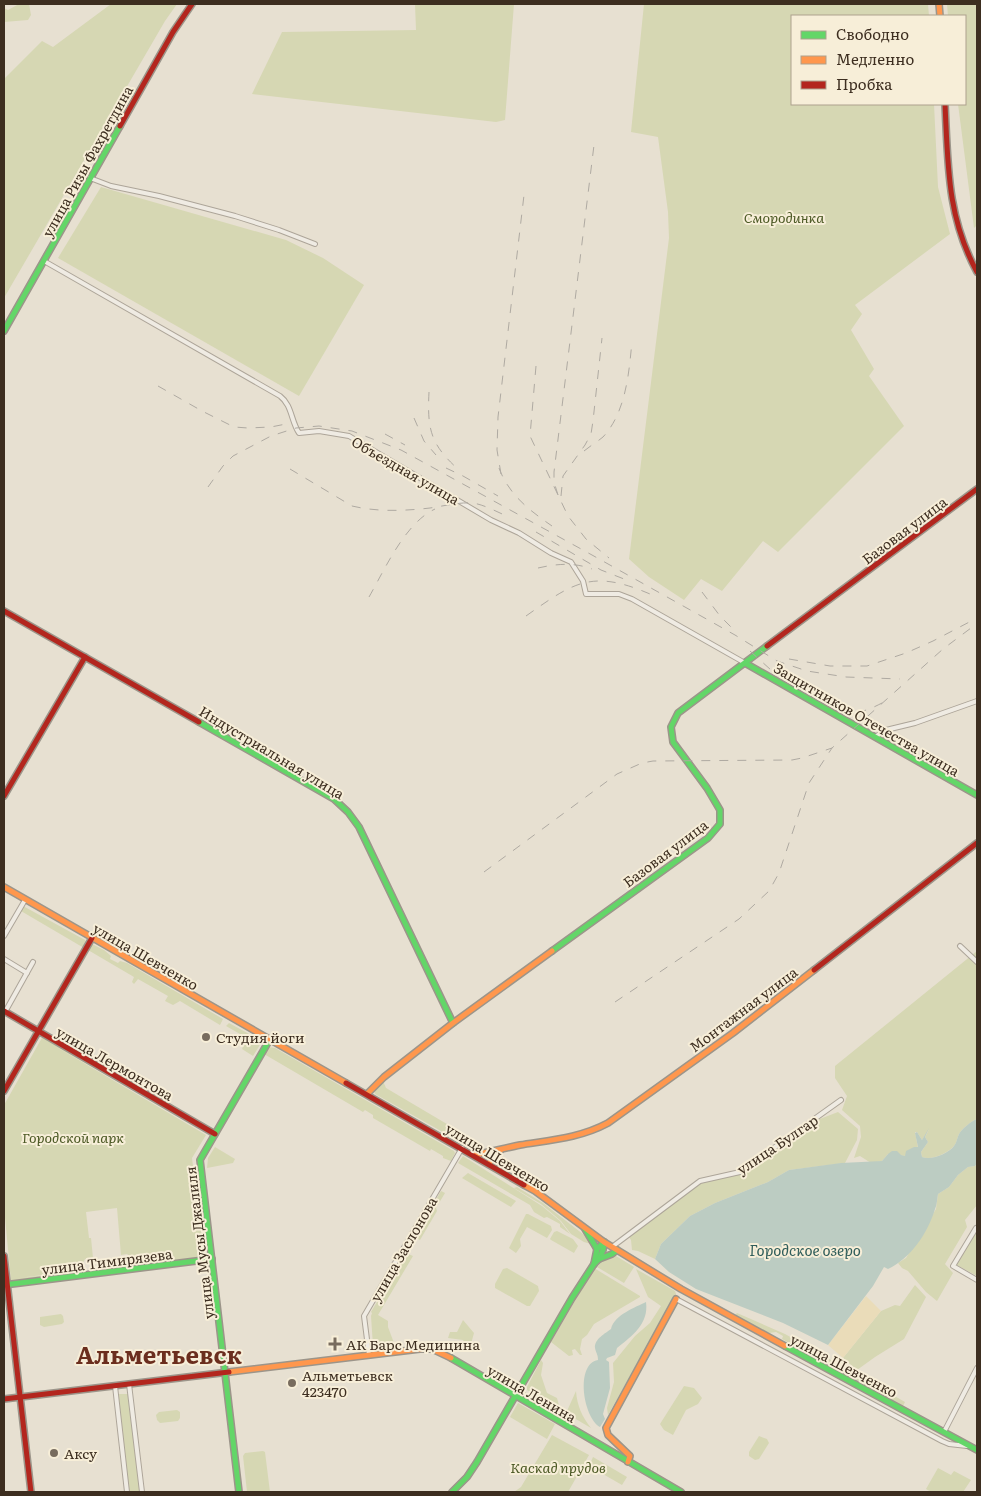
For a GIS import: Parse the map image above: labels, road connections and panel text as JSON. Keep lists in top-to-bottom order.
{
  "streets": {
    "street": [
      "улица Ризы Фахретдина",
      "Объездная улица",
      "Базовая улица",
      "Защитников Отечества улица",
      "Индустриальная улица",
      "улица Шевченко",
      "Монтажная улица",
      "улица Лермонтова",
      "улица Булгар",
      "улица Мусы Джалиля",
      "улица Заслонова",
      "улица Тимирязева",
      "улица Ленина"
    ]
  },
  "crossings": [
    ["улица Ризы Фахретдина", "Объездная улица"],
    ["Объездная улица", "Базовая улица"],
    ["Объездная улица", "Защитников Отечества улица"],
    ["Базовая улица", "Защитников Отечества улица"],
    ["Базовая улица", "Индустриальная улица"],
    ["Базовая улица", "улица Шевченко"],
    ["улица Шевченко", "Монтажная улица"],
    ["улица Шевченко", "улица Булгар"],
    ["улица Шевченко", "улица Мусы Джалиля"],
    ["улица Шевченко", "улица Заслонова"],
    ["улица Лермонтова", "улица Мусы Джалиля"],
    ["улица Мусы Джалиля", "улица Тимирязева"],
    ["улица Мусы Джалиля", "улица Ленина"],
    ["улица Заслонова", "улица Ленина"]
  ],
  "districts": ["Альметьевск"],
  "water": ["Городское озеро"],
  "parks": ["Смородинка", "Городской парк", "Каскад прудов"],
  "places": {
    "other": ["Студия йоги", "Альметьевск 423470", "Аксу"],
    "health": ["АК Барс Медицина"]
  },
  "legend": ["Свободно", "Медленно", "Пробка"]
}
